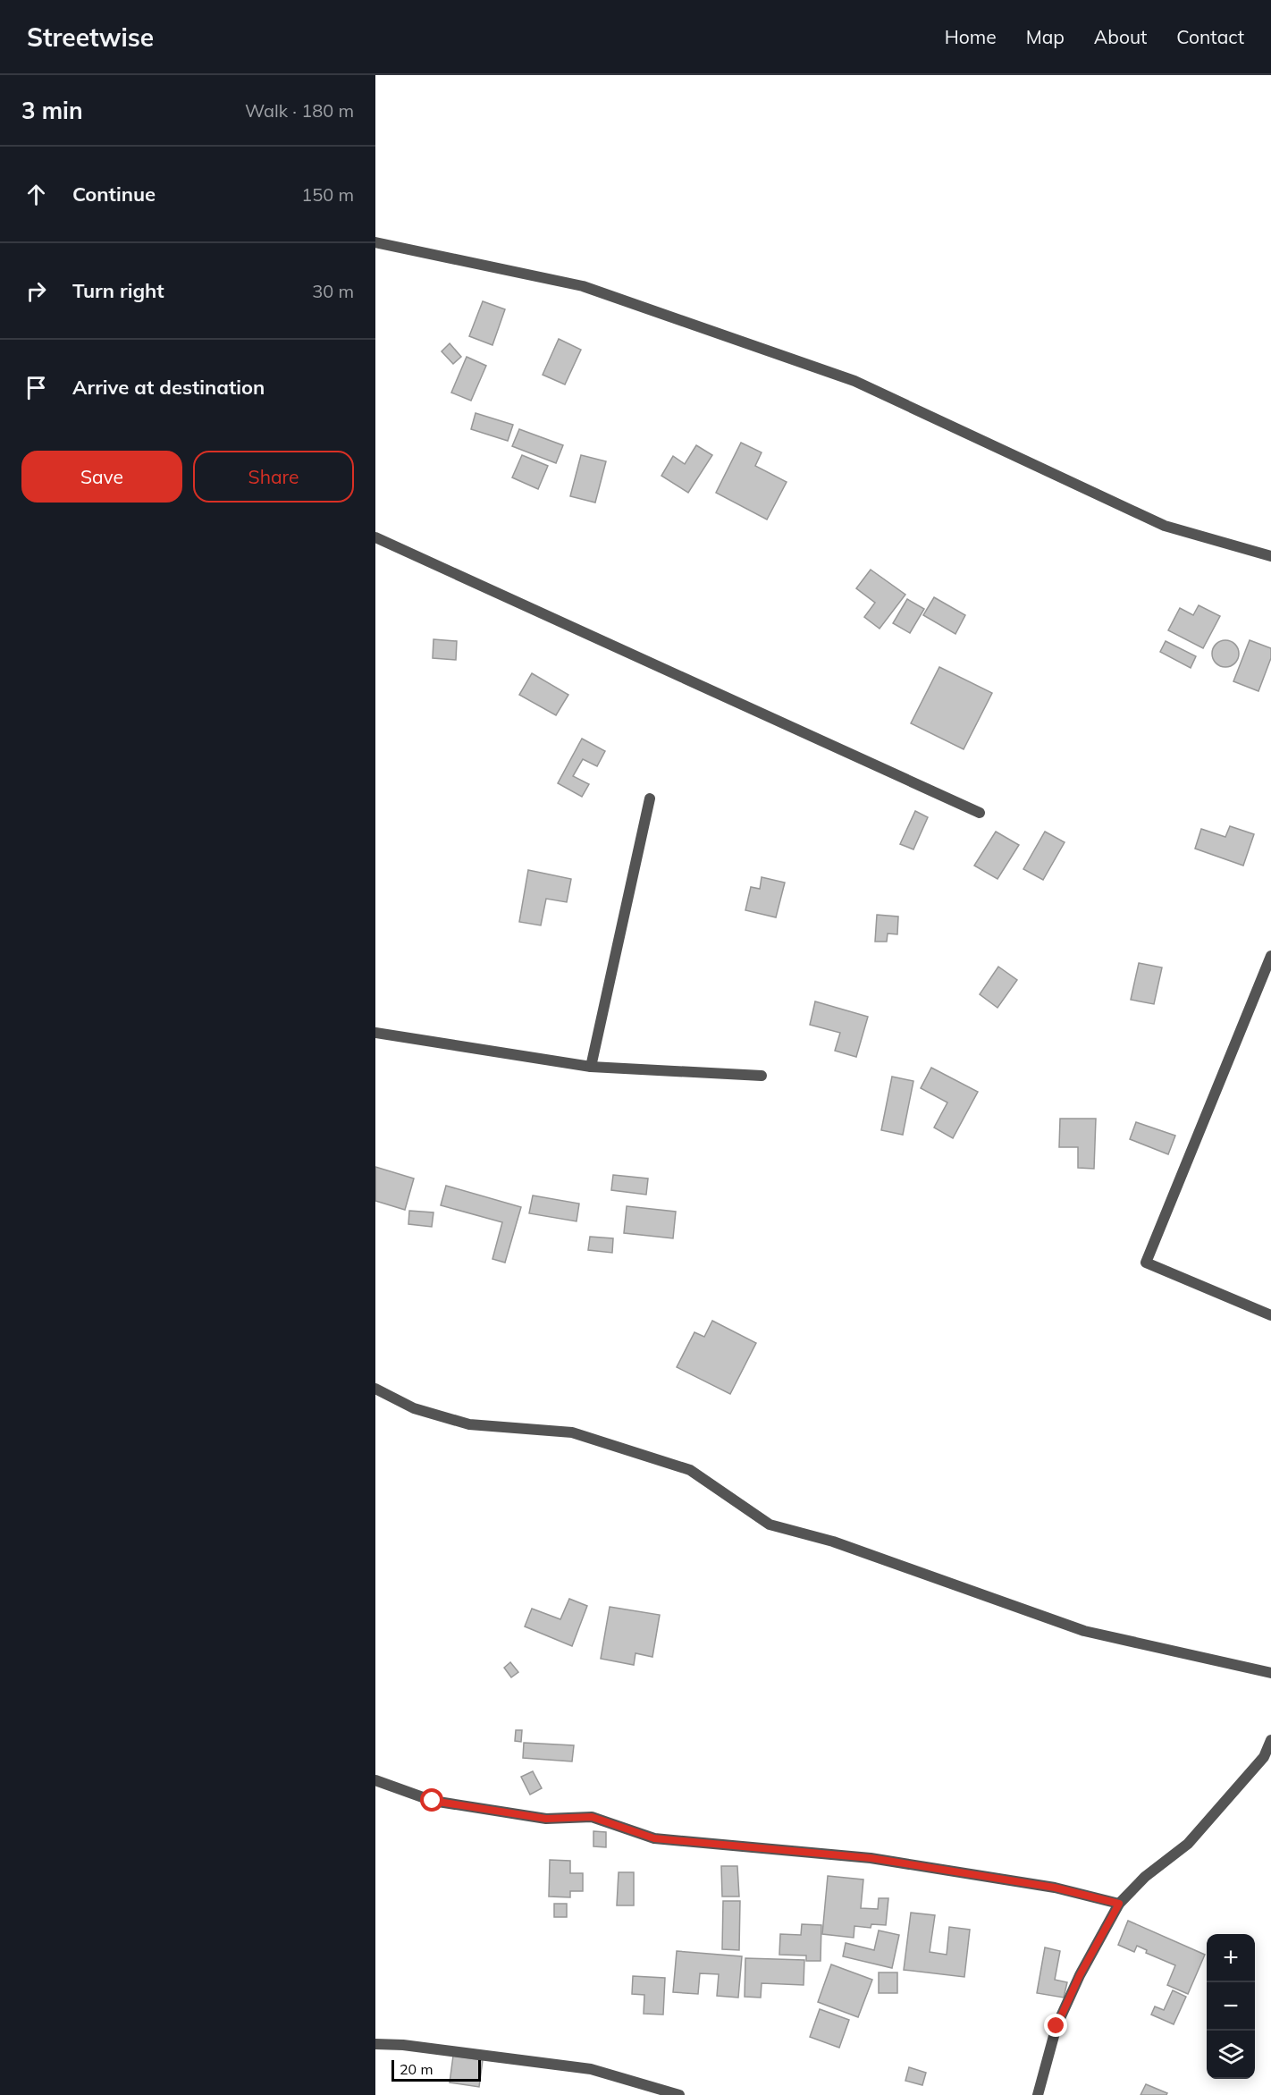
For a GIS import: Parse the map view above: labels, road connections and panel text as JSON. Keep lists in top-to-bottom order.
{
  "scale_bar": "20 m",
  "page": {
    "header": "Streetwise",
    "nav": [
      "Home",
      "Map",
      "About",
      "Contact"
    ],
    "heading": ["3 min", "Walk · 180 m"],
    "list": [
      ["Continue", "150 m"],
      ["Turn right", "30 m"],
      "Arrive at destination"
    ],
    "buttons": ["Save", "Share"],
    "map_buttons": ["+", "−"],
    "scale": "20 m"
  }
}
